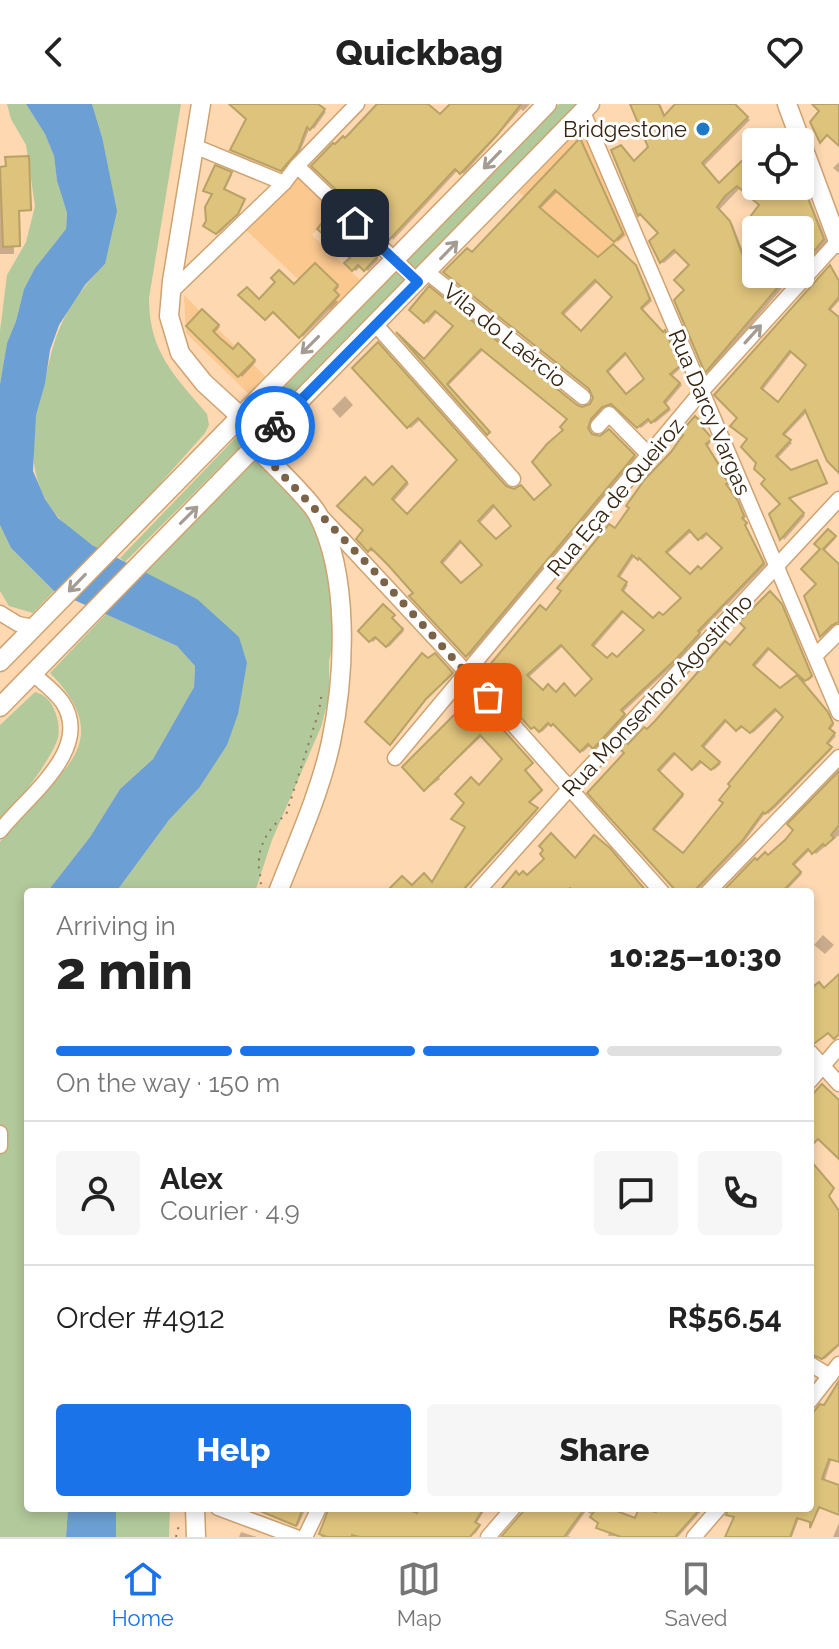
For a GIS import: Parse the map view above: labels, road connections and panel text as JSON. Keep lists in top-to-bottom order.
{
  "streets": {
    "street": [
      "Vila do Laércio",
      "Rua Darcy Vargas",
      "Rua Eça de Queiroz",
      "Rua Monsenhor Agostinho"
    ]
  },
  "crossings": [
    ["Rua Darcy Vargas", "Rua Eça de Queiroz"],
    ["Rua Darcy Vargas", "Rua Monsenhor Agostinho"]
  ],
  "places": ["Bridgestone"],
  "page": {
    "header": "Quickbag",
    "heading": ["2 min", "Arriving in", "10:25–10:30"],
    "panel": [
      "Alex",
      "Courier · 4.9",
      "Order #4912",
      "R$56.54"
    ],
    "bar": "On the way · 150 m",
    "buttons": ["Help", "Share"],
    "tabs": ["Home", "Map", "Saved"]
  }
}
